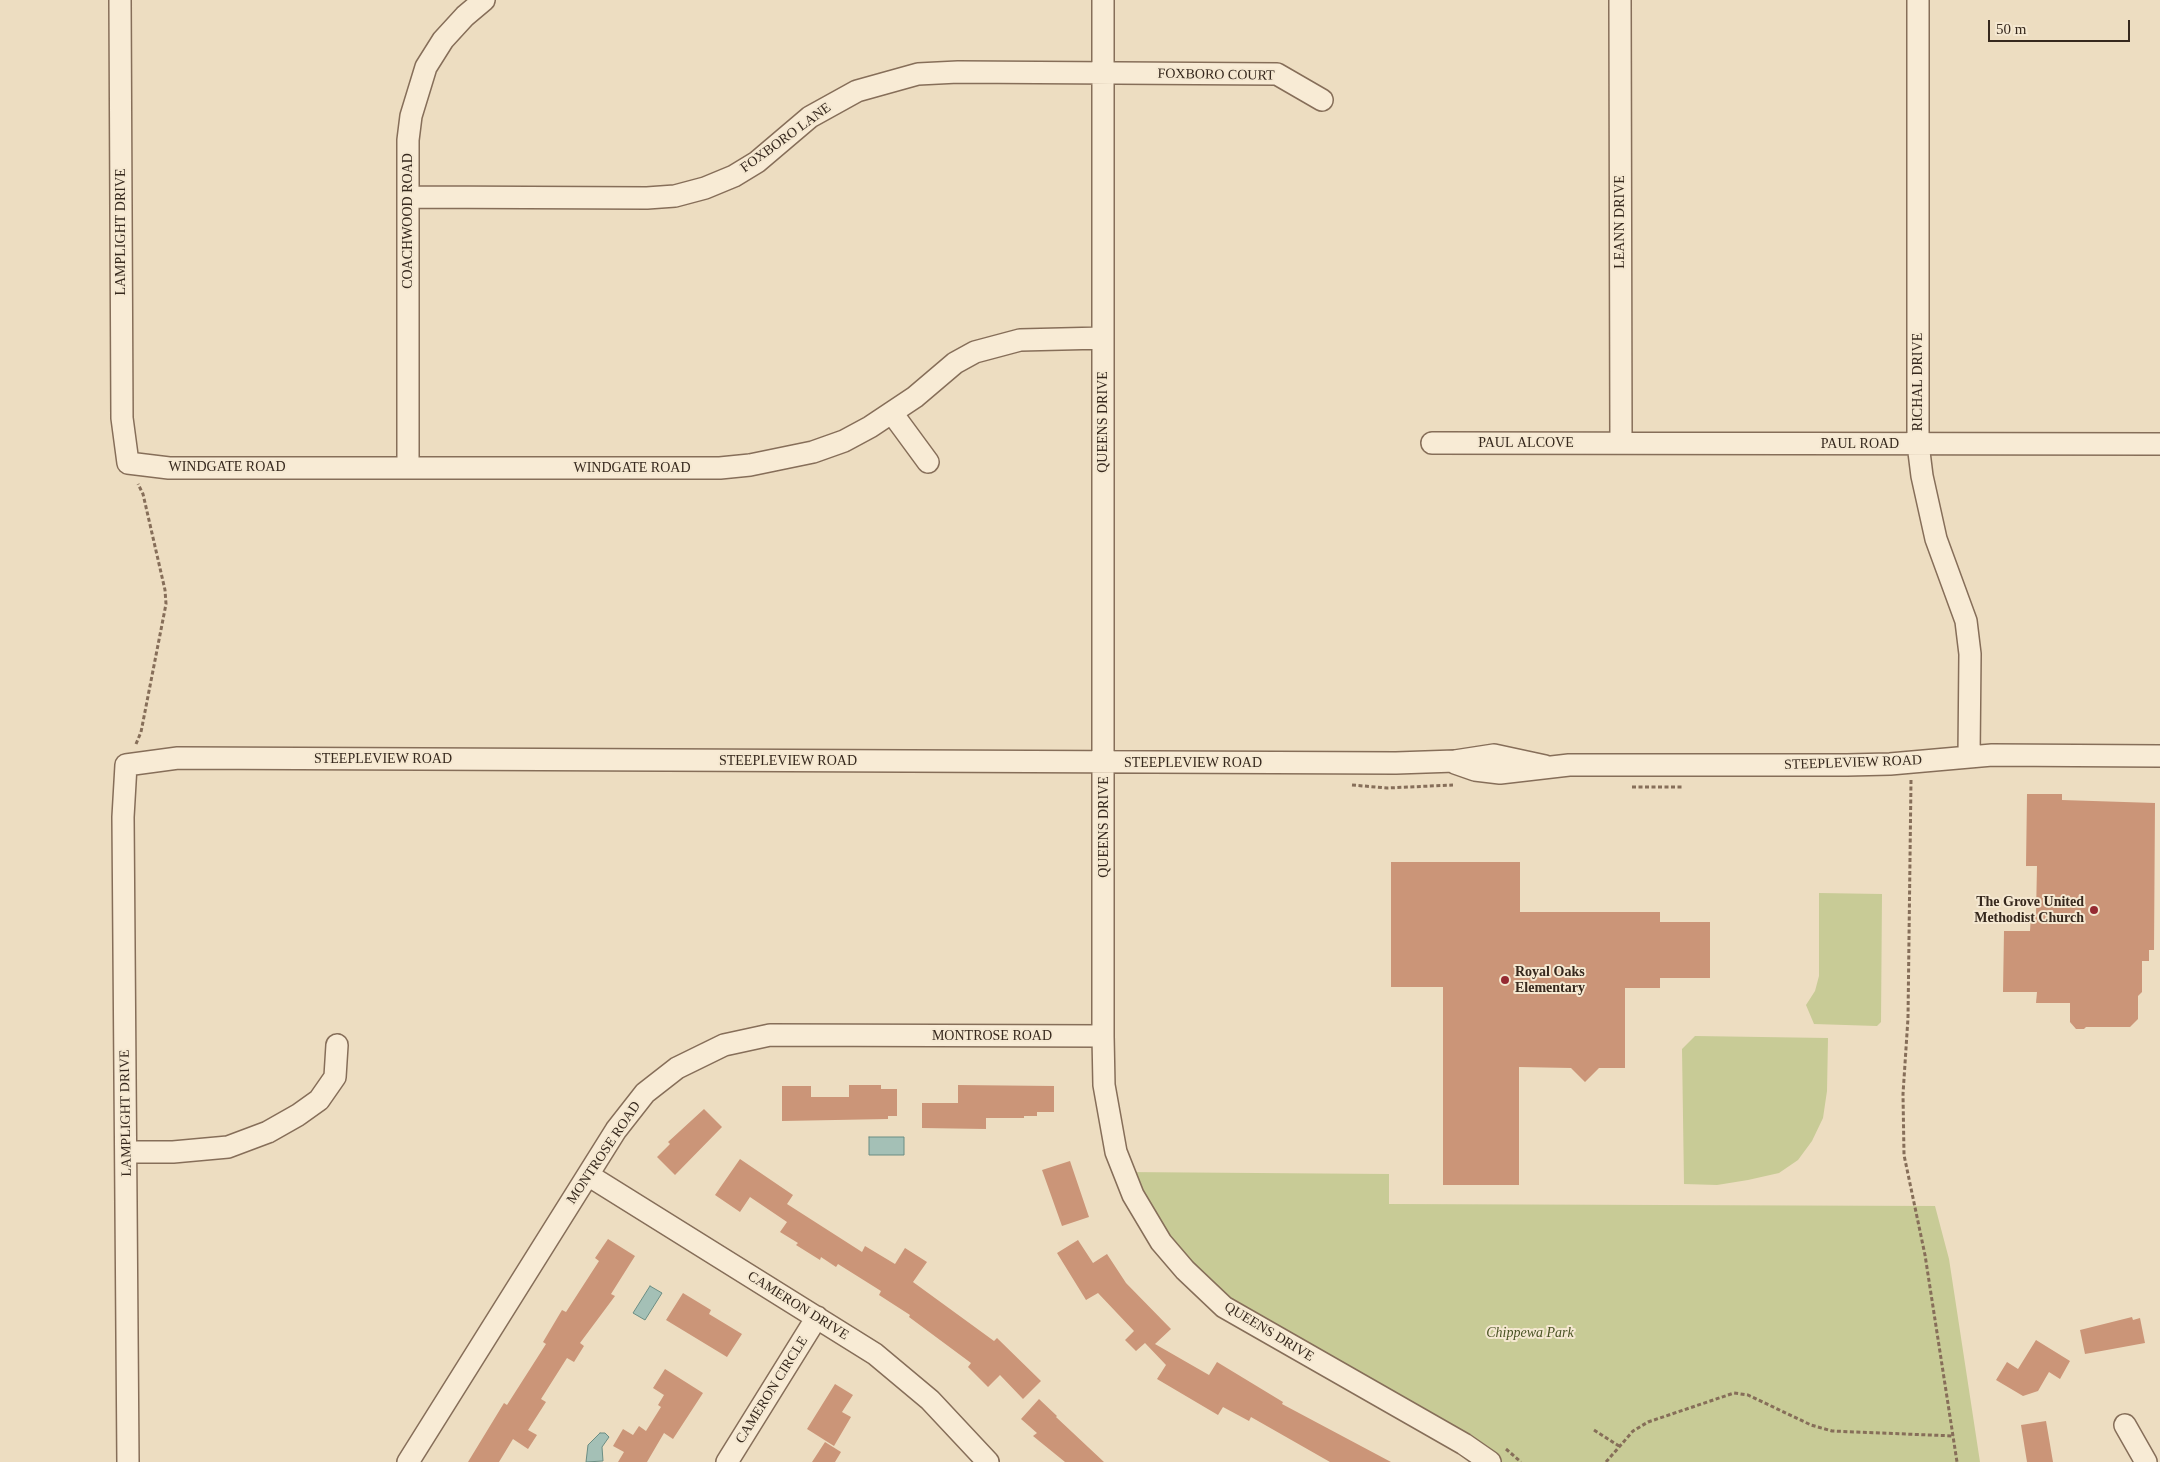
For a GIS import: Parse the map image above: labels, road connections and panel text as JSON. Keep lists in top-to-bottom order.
{
  "streets": {
    "street": [
      "FOXBORO COURT",
      "FOXBORO LANE",
      "COACHWOOD ROAD",
      "LEANN DRIVE",
      "LAMPLIGHT DRIVE",
      "RICHAL DRIVE",
      "QUEENS DRIVE",
      "PAUL ALCOVE",
      "PAUL ROAD",
      "WINDGATE ROAD",
      "STEEPLEVIEW ROAD",
      "MONTROSE ROAD",
      "CAMERON DRIVE",
      "CAMERON CIRCLE"
    ]
  },
  "crossings": [
    ["FOXBORO COURT", "FOXBORO LANE"],
    ["FOXBORO COURT", "QUEENS DRIVE"],
    ["FOXBORO LANE", "COACHWOOD ROAD"],
    ["FOXBORO LANE", "QUEENS DRIVE"],
    ["COACHWOOD ROAD", "WINDGATE ROAD"],
    ["LEANN DRIVE", "PAUL ALCOVE"],
    ["LEANN DRIVE", "PAUL ROAD"],
    ["LAMPLIGHT DRIVE", "WINDGATE ROAD"],
    ["LAMPLIGHT DRIVE", "STEEPLEVIEW ROAD"],
    ["RICHAL DRIVE", "PAUL ROAD"],
    ["RICHAL DRIVE", "STEEPLEVIEW ROAD"],
    ["QUEENS DRIVE", "WINDGATE ROAD"],
    ["QUEENS DRIVE", "STEEPLEVIEW ROAD"],
    ["QUEENS DRIVE", "MONTROSE ROAD"],
    ["PAUL ALCOVE", "PAUL ROAD"],
    ["MONTROSE ROAD", "CAMERON DRIVE"],
    ["CAMERON DRIVE", "CAMERON CIRCLE"]
  ],
  "parks": ["Chippewa Park"],
  "places": ["The Grove United Methodist Church", "Royal Oaks Elementary"],
  "scale_bar": "50 m"
}
